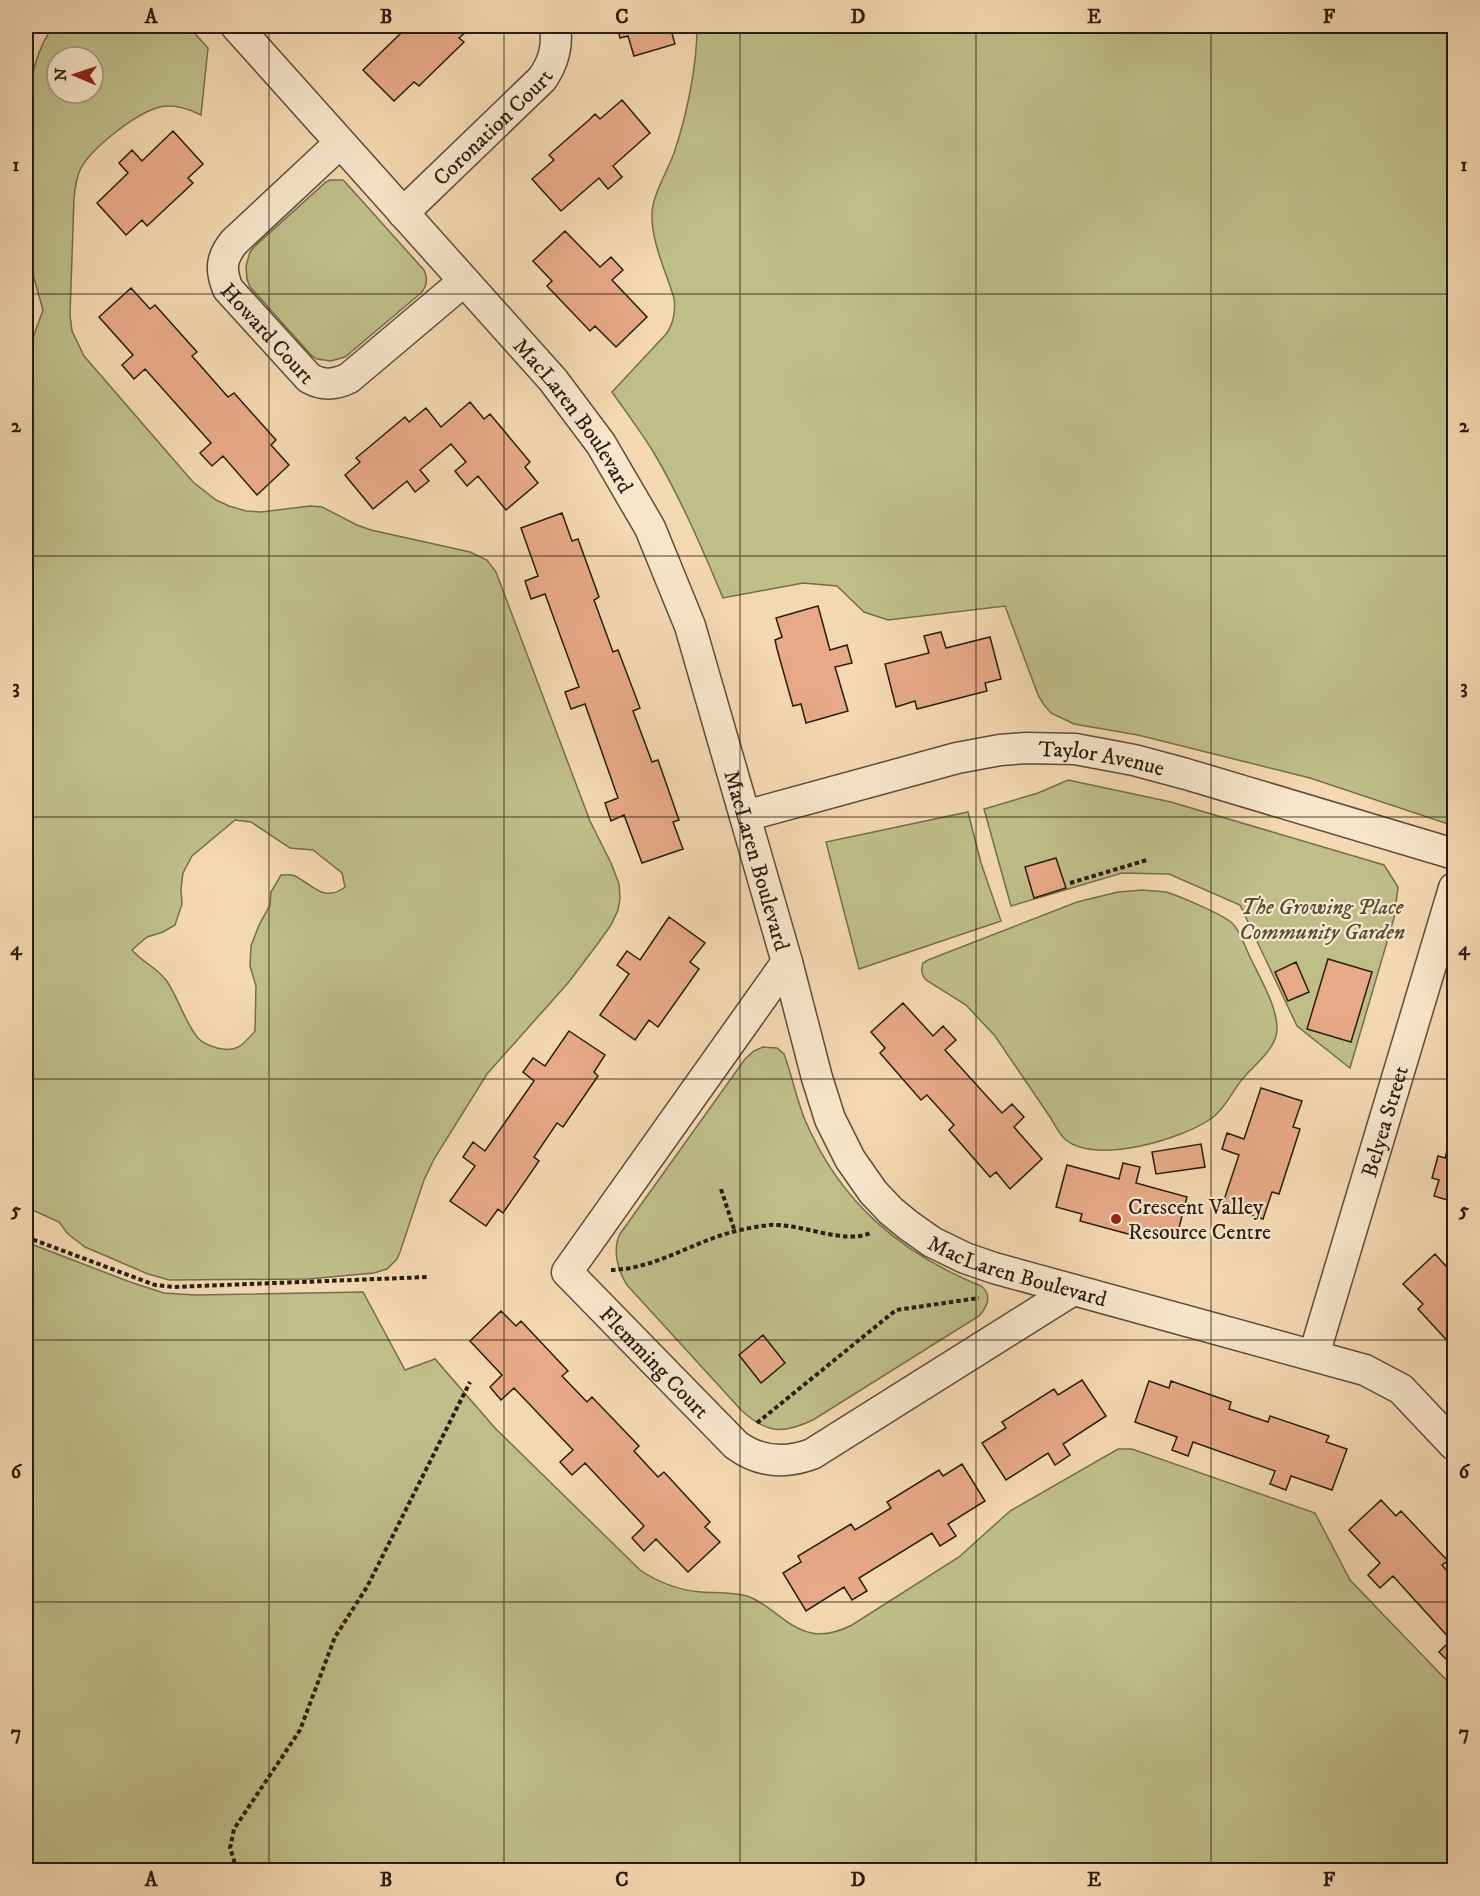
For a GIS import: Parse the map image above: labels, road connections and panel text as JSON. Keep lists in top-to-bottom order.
{
  "streets": {
    "street": [
      "Coronation Court",
      "Howard Court",
      "MacLaren Boulevard",
      "Taylor Avenue",
      "Belyea Street",
      "Flemming Court"
    ]
  },
  "crossings": [
    ["Coronation Court", "MacLaren Boulevard"],
    ["Howard Court", "MacLaren Boulevard"],
    ["MacLaren Boulevard", "Taylor Avenue"],
    ["MacLaren Boulevard", "Belyea Street"],
    ["MacLaren Boulevard", "Flemming Court"]
  ],
  "parks": ["The Growing Place Community Garden"],
  "places": ["Crescent Valley Resource Centre"],
  "north": "left",
  "grid": {
    "columns": [
      "A",
      "B",
      "C",
      "D",
      "E",
      "F"
    ],
    "rows": [
      "1",
      "2",
      "3",
      "4",
      "5",
      "6",
      "7"
    ]
  }
}
